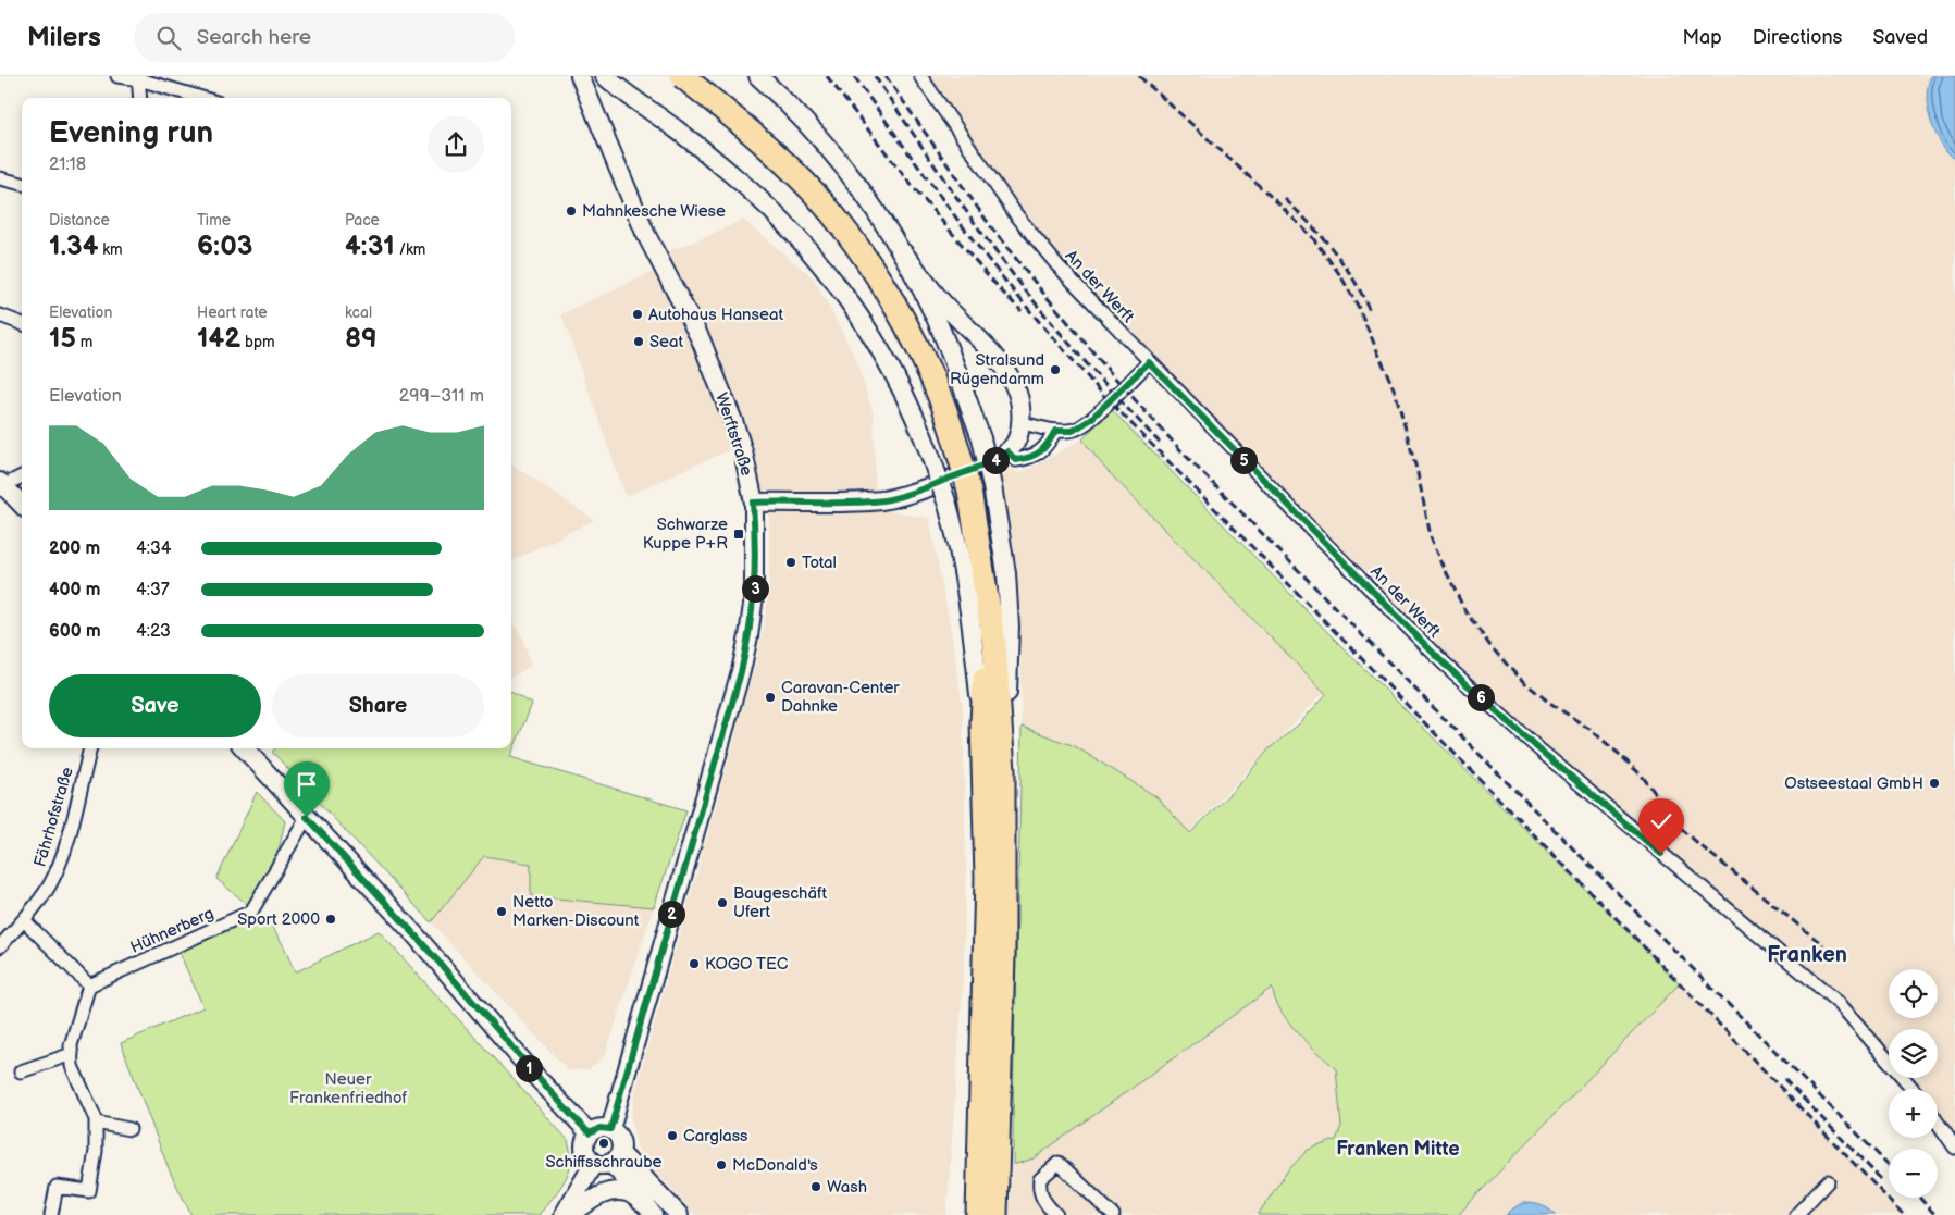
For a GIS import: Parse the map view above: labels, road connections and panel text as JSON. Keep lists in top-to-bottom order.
{
  "streets": {
    "street": [
      "An der Werft",
      "Werftstraße",
      "Fährhofstraße",
      "Hühnerberg"
    ]
  },
  "districts": ["Franken", "Franken Mitte"],
  "parks": ["Neuer Frankenfriedhof"],
  "places": {
    "other": [
      "Mahnkesche Wiese",
      "Autohaus Hanseat",
      "Seat",
      "Stralsund Rügendamm",
      "Total",
      "Caravan-Center Dahnke",
      "Ostseestaal GmbH",
      "Baugeschäft Ufert",
      "Netto Marken-Discount",
      "Sport 2000",
      "KOGO TEC",
      "Carglass",
      "Schiffsschraube",
      "McDonald's",
      "Wash"
    ],
    "transit": ["Schwarze Kuppe P+R"]
  },
  "page": {
    "header": "Milers",
    "search": "Search here",
    "nav": ["Map", "Directions", "Saved"],
    "heading": ["Evening run", "21:18"],
    "stats": [
      ["Distance", "1.34 km"],
      ["Time", "6:03"],
      ["Pace", "4:31 /km"],
      ["Elevation", "15 m"],
      ["Heart rate", "142 bpm"],
      ["kcal", "89"]
    ],
    "chart": ["Elevation", "299–311 m"],
    "pins": [
      "4",
      "5",
      "3",
      "6",
      "2",
      "1"
    ],
    "list": [
      {
        "name": "200 m",
        "note": "4:34"
      },
      {
        "name": "400 m",
        "note": "4:37"
      },
      {
        "name": "600 m",
        "note": "4:23"
      }
    ],
    "buttons": ["Save", "Share"],
    "map_buttons": ["+", "−"]
  }
}
